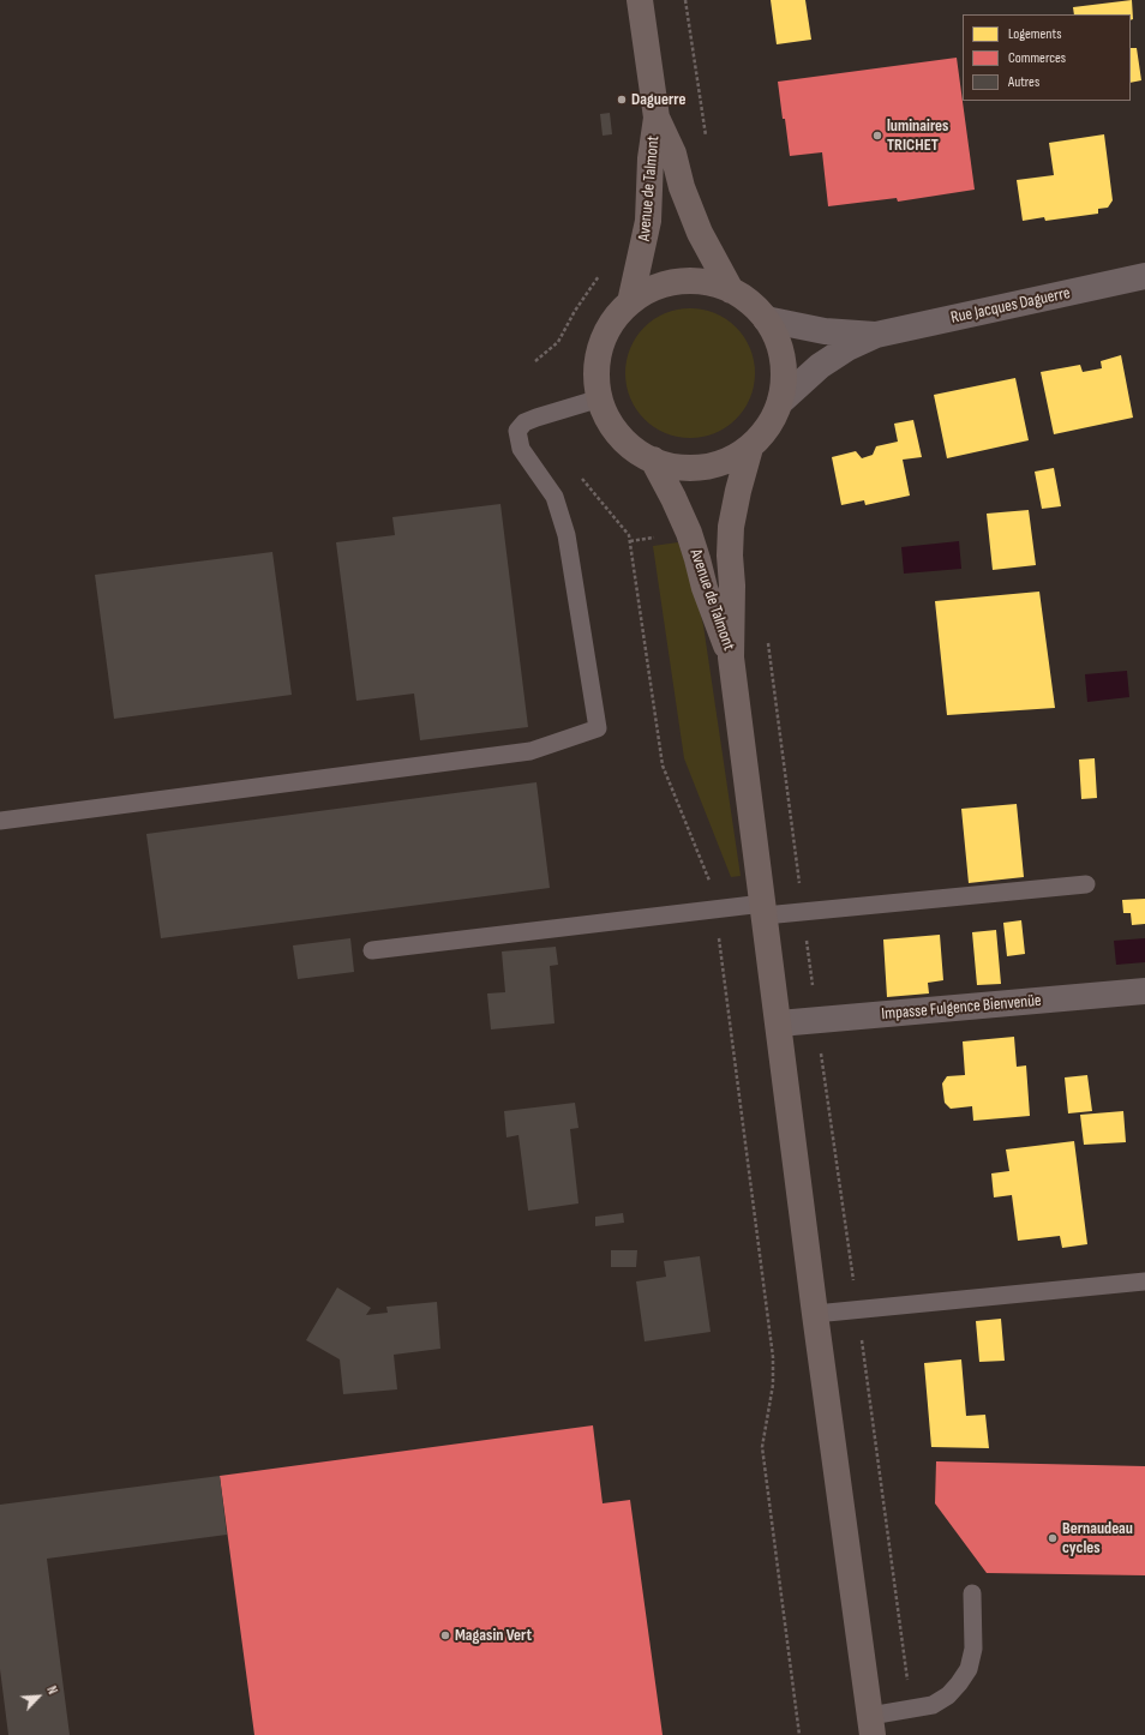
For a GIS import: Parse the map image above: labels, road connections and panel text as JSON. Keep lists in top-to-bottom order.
{
  "streets": {
    "main road": ["Avenue de Talmont"],
    "street": ["Rue Jacques Daguerre", "Impasse Fulgence Bienvenüe"]
  },
  "places": [
    "Daguerre",
    "luminaires TRICHET",
    "Bernaudeau cycles",
    "Magasin Vert"
  ],
  "legend": ["Logements", "Commerces", "Autres"],
  "north": "top right"
}
